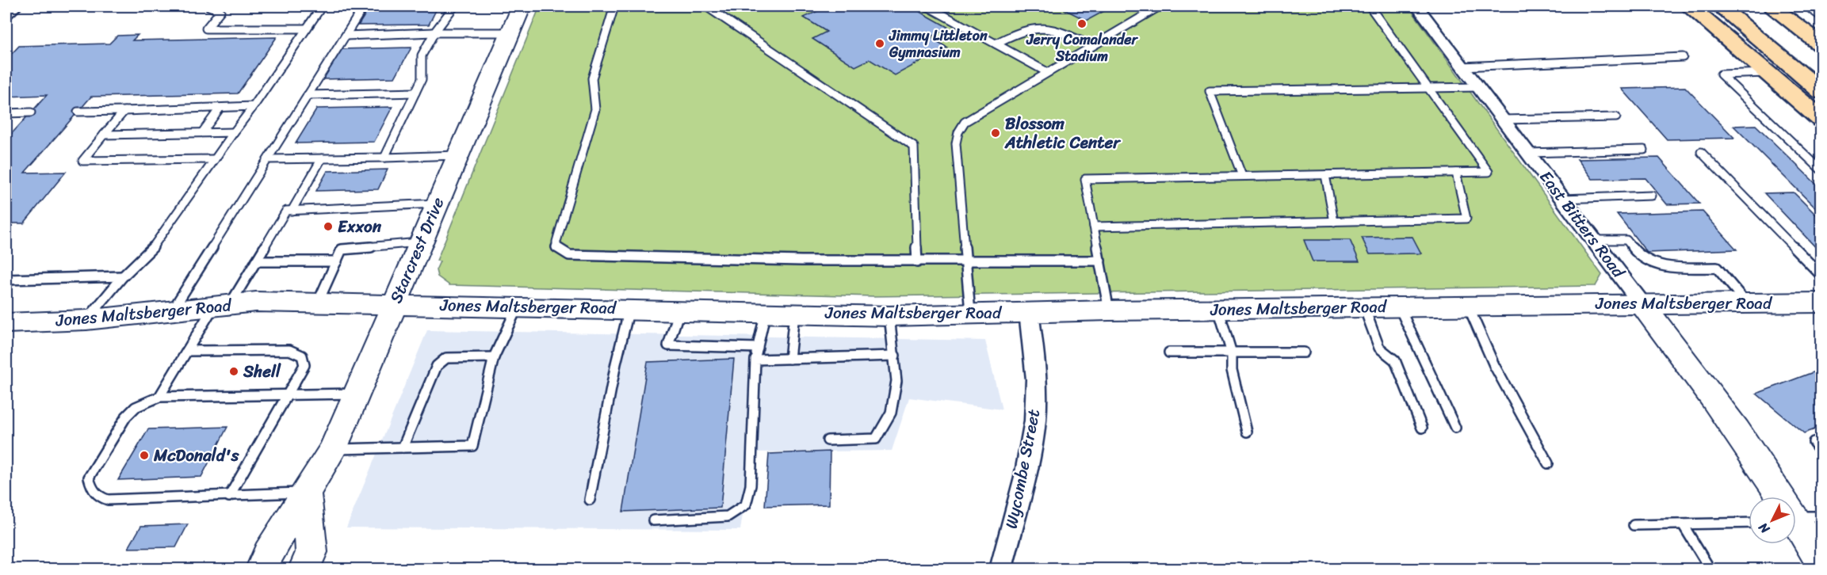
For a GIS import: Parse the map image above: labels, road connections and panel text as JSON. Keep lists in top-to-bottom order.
{
  "streets": {
    "main road": ["East Bitters Road", "Starcrest Drive", "Jones Maltsberger Road"],
    "street": ["Wycombe Street"]
  },
  "crossings": [
    ["East Bitters Road", "Jones Maltsberger Road"],
    ["Starcrest Drive", "Jones Maltsberger Road"],
    ["Jones Maltsberger Road", "Wycombe Street"]
  ],
  "places": [
    "Jerry Comalander Stadium",
    "Jimmy Littleton Gymnasium",
    "Blossom Athletic Center",
    "Exxon",
    "Shell",
    "McDonald's"
  ],
  "north": "bottom left"
}
